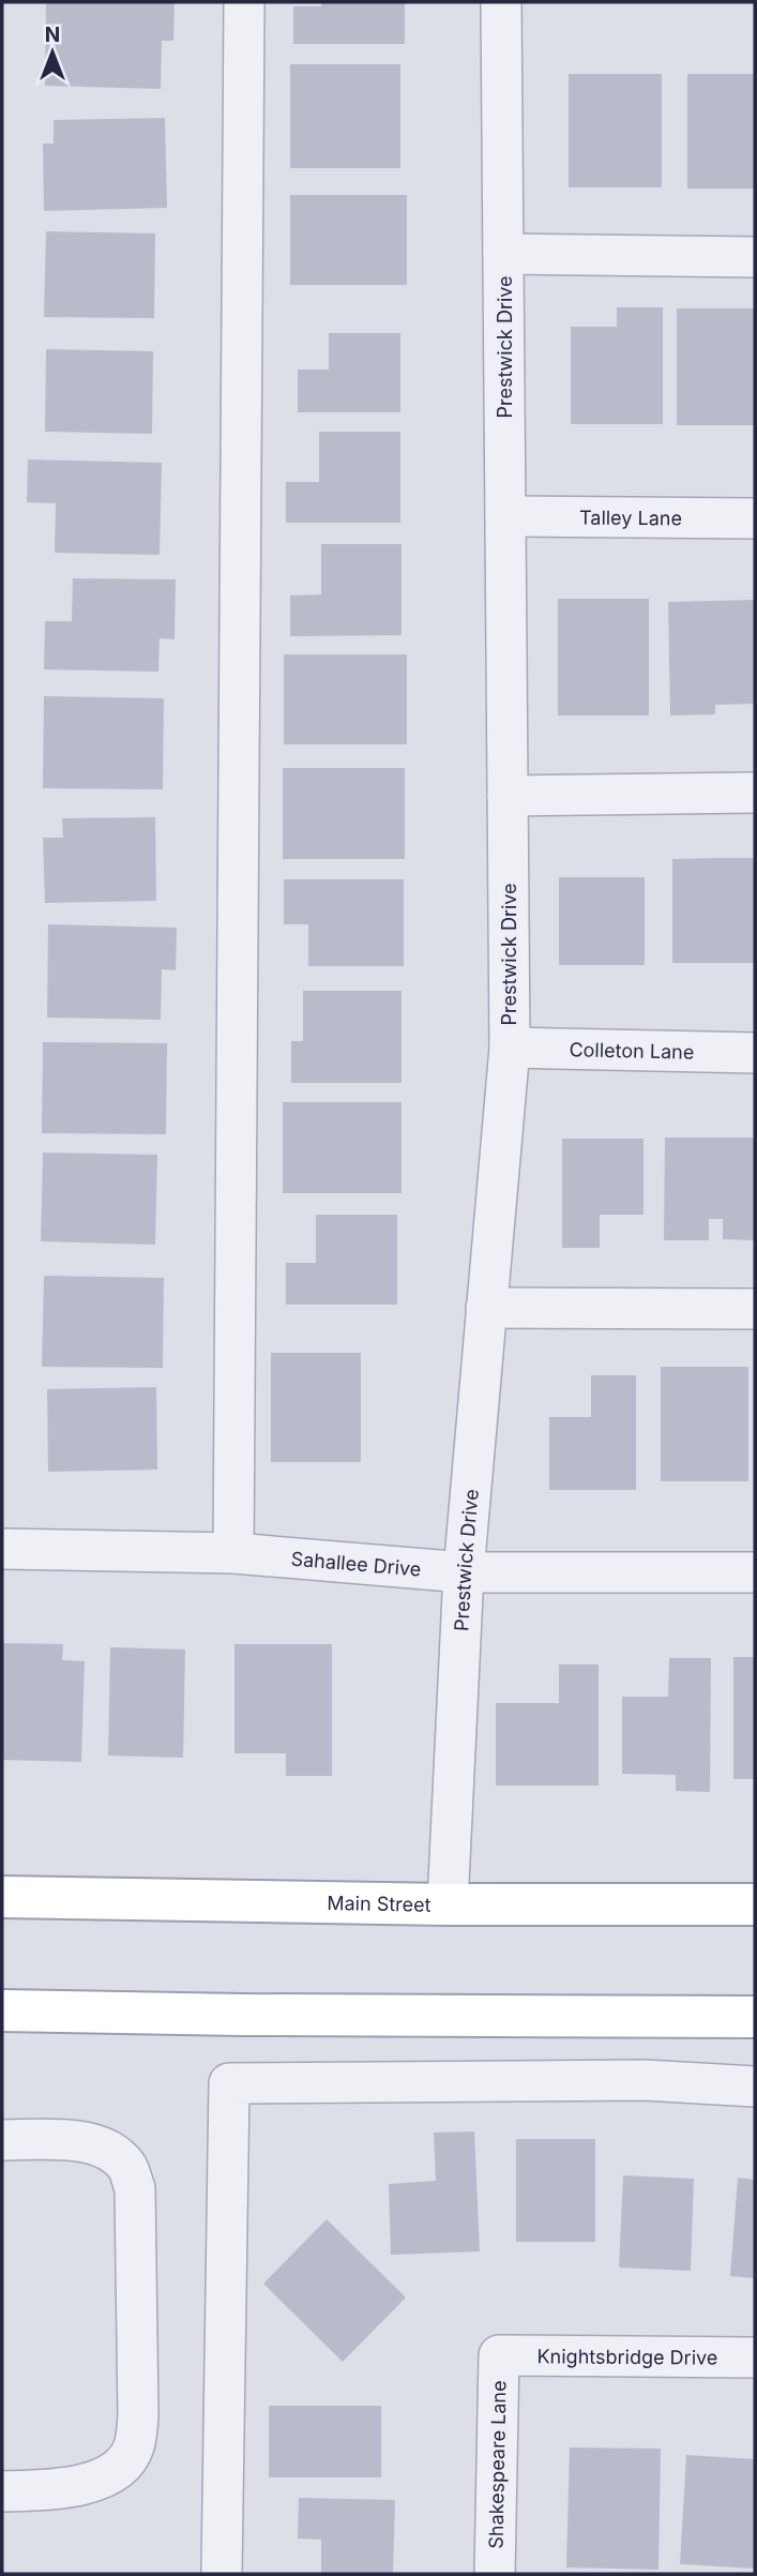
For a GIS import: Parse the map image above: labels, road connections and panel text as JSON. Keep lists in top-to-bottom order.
{
  "streets": {
    "main road": ["Main Street"],
    "street": [
      "Prestwick Drive",
      "Talley Lane",
      "Colleton Lane",
      "Sahallee Drive",
      "Knightsbridge Drive",
      "Shakespeare Lane"
    ]
  },
  "crossings": [
    ["Prestwick Drive", "Talley Lane"],
    ["Prestwick Drive", "Colleton Lane"],
    ["Prestwick Drive", "Sahallee Drive"],
    ["Prestwick Drive", "Main Street"],
    ["Knightsbridge Drive", "Shakespeare Lane"]
  ],
  "north": "top"
}
